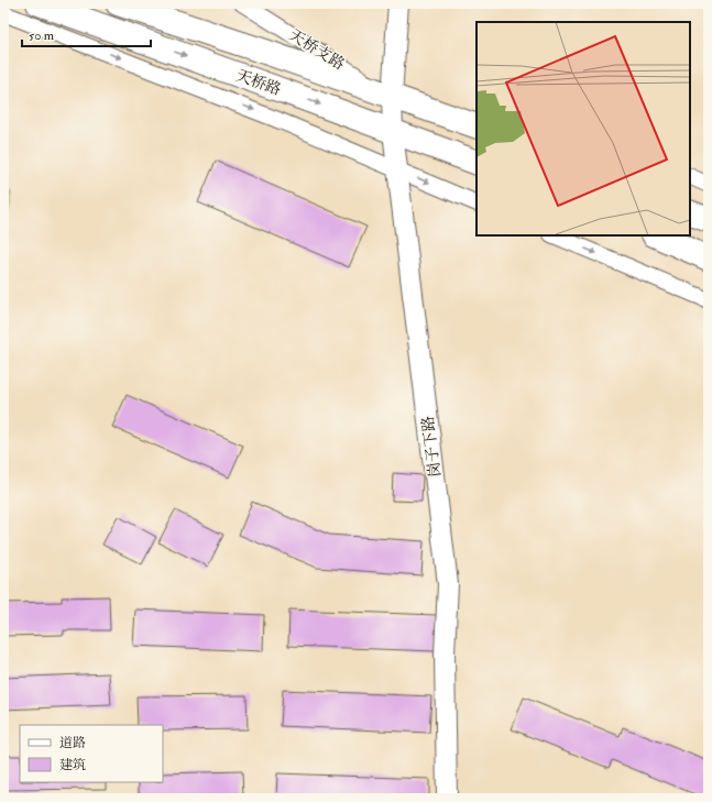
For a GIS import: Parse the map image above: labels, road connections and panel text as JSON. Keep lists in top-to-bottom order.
{
  "streets": {
    "main road": ["天桥路"],
    "street": ["天桥支路", "岗子下路"]
  },
  "crossings": [
    ["天桥支路", "天桥路"],
    ["天桥支路", "岗子下路"],
    ["天桥路", "岗子下路"]
  ],
  "legend": ["道路", "建筑"],
  "scale_bar": "50 m"
}
